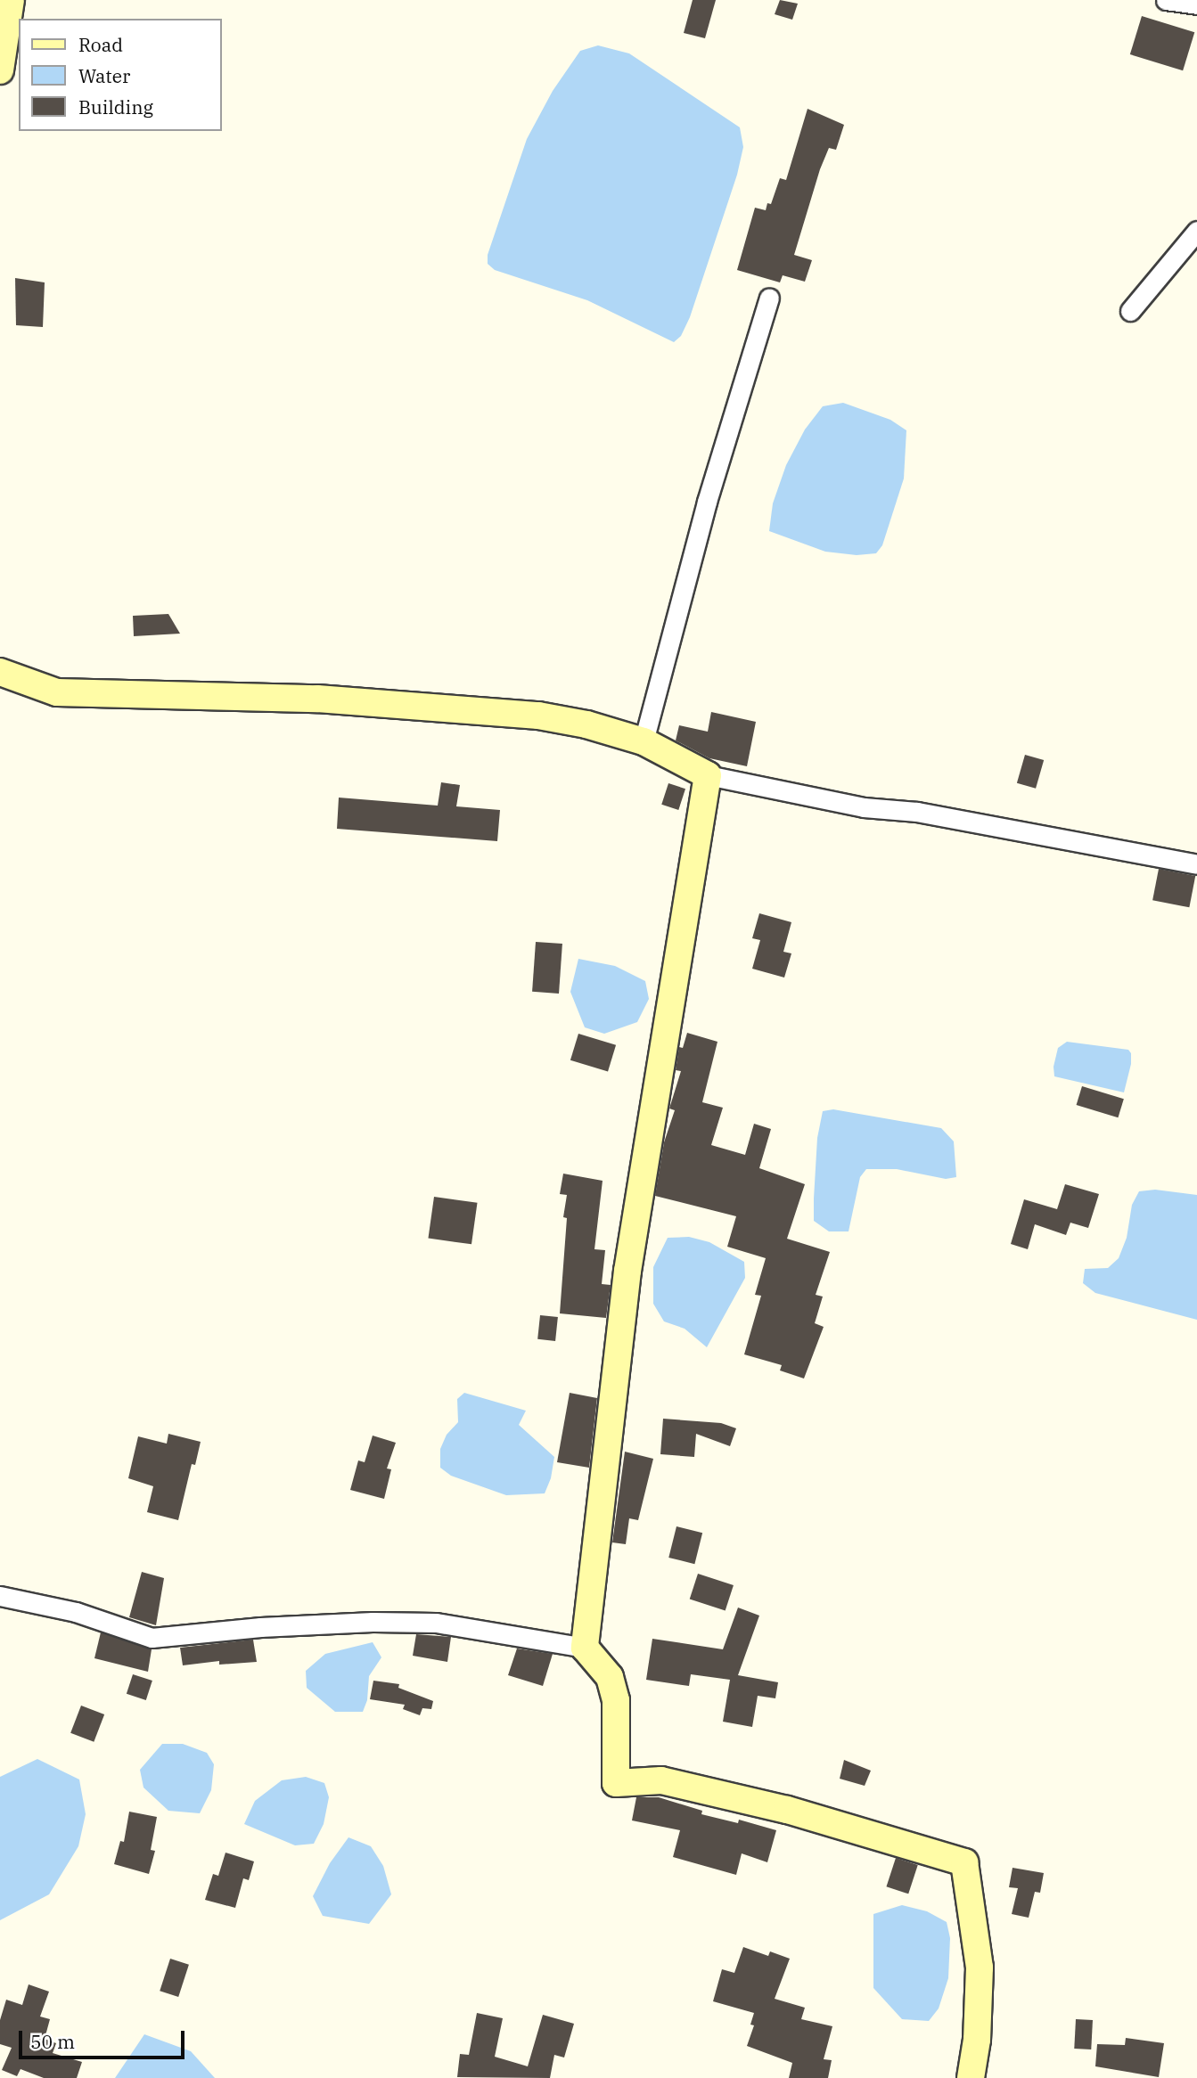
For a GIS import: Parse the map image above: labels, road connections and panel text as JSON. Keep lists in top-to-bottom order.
{
  "legend": ["Road", "Water", "Building"],
  "scale_bar": "50 m"
}
